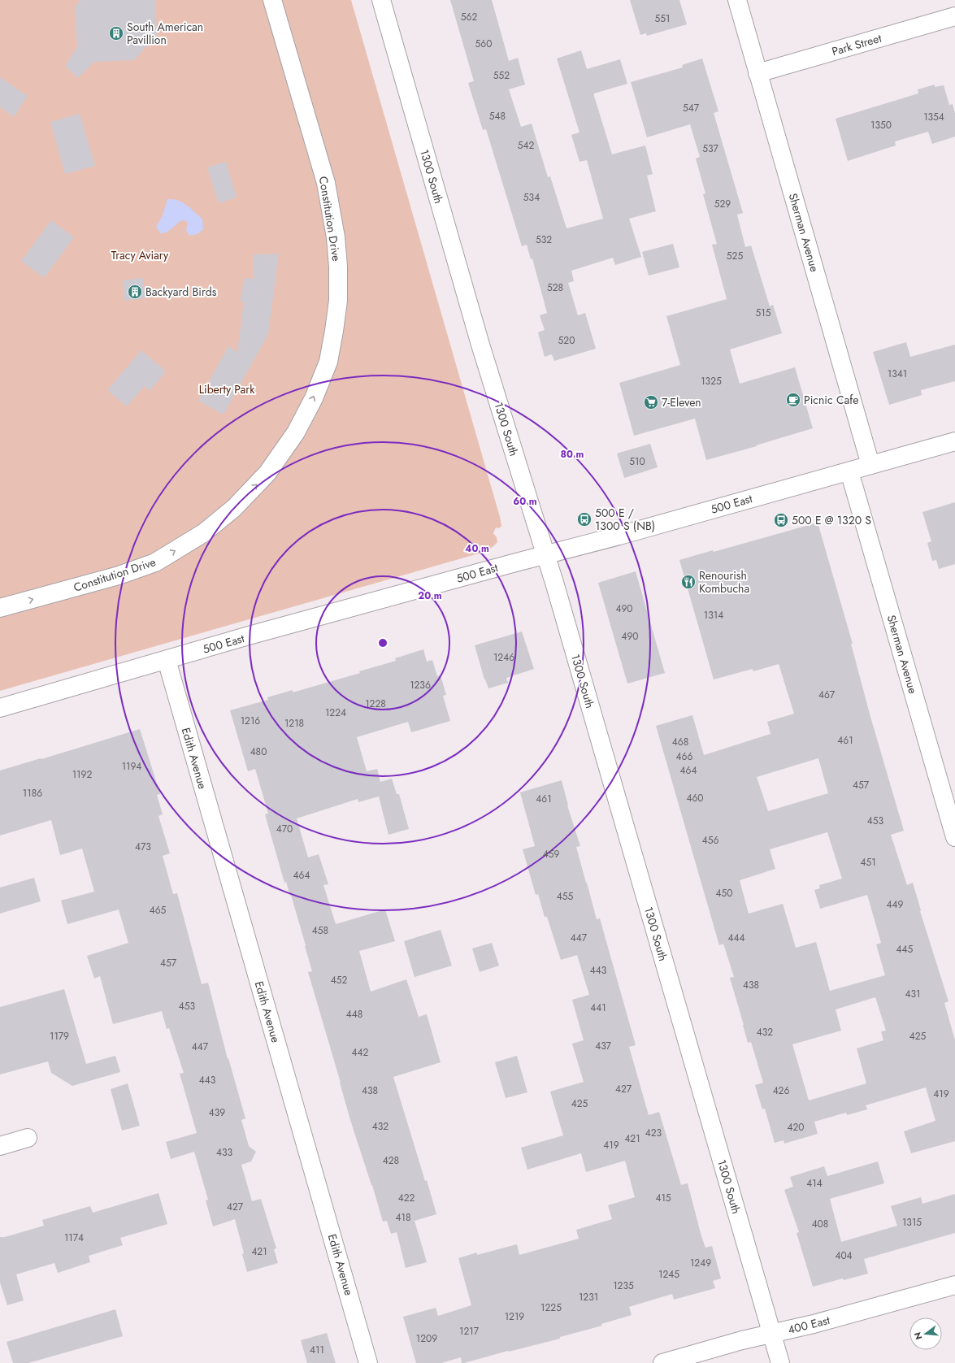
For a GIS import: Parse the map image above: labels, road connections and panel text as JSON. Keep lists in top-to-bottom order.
{
  "streets": {
    "street": [
      "Park Street",
      "1300 South",
      "Constitution Drive",
      "Sherman Avenue",
      "500 East",
      "Edith Avenue",
      "400 East"
    ]
  },
  "crossings": [
    ["Park Street", "Sherman Avenue"],
    ["1300 South", "500 East"],
    ["1300 South", "400 East"],
    ["Sherman Avenue", "500 East"],
    ["500 East", "Edith Avenue"]
  ],
  "one_way": ["Constitution Drive"],
  "parks": ["Tracy Aviary", "Liberty Park"],
  "places": {
    "building": ["South American Pavillion", "Backyard Birds"],
    "cafe": ["Picnic Cafe"],
    "supermarket": ["7-Eleven"],
    "bus stop": ["500 E / 1300 S (NB)", "500 E @ 1320 S"],
    "restaurant": ["Renourish Kombucha"]
  },
  "house_numbers": [
    "562",
    "551",
    "560",
    "552",
    "547",
    "548",
    "1354",
    "1350",
    "542",
    "537",
    "534",
    "529",
    "532",
    "525",
    "528",
    "515",
    "520",
    "1341",
    "1325",
    "510",
    "490",
    "1314",
    "490",
    "1246",
    "1236",
    "467",
    "1228",
    "1224",
    "1216",
    "1218",
    "461",
    "468",
    "480",
    "466",
    "1194",
    "464",
    "1192",
    "457",
    "1186",
    "460",
    "461",
    "453",
    "470",
    "456",
    "473",
    "459",
    "451",
    "464",
    "450",
    "455",
    "449",
    "465",
    "458",
    "447",
    "444",
    "445",
    "457",
    "443",
    "452",
    "438",
    "431",
    "453",
    "441",
    "448",
    "432",
    "1179",
    "425",
    "437",
    "447",
    "442",
    "443",
    "427",
    "438",
    "426",
    "419",
    "425",
    "439",
    "432",
    "420",
    "423",
    "421",
    "419",
    "433",
    "428",
    "414",
    "422",
    "415",
    "427",
    "418",
    "1315",
    "408",
    "1174",
    "421",
    "404",
    "1249",
    "1245",
    "1235",
    "1231",
    "1225",
    "1219",
    "1217",
    "1209",
    "411"
  ],
  "north": "left",
  "rings": [
    "80 m",
    "60 m",
    "40 m",
    "20 m"
  ]
}
